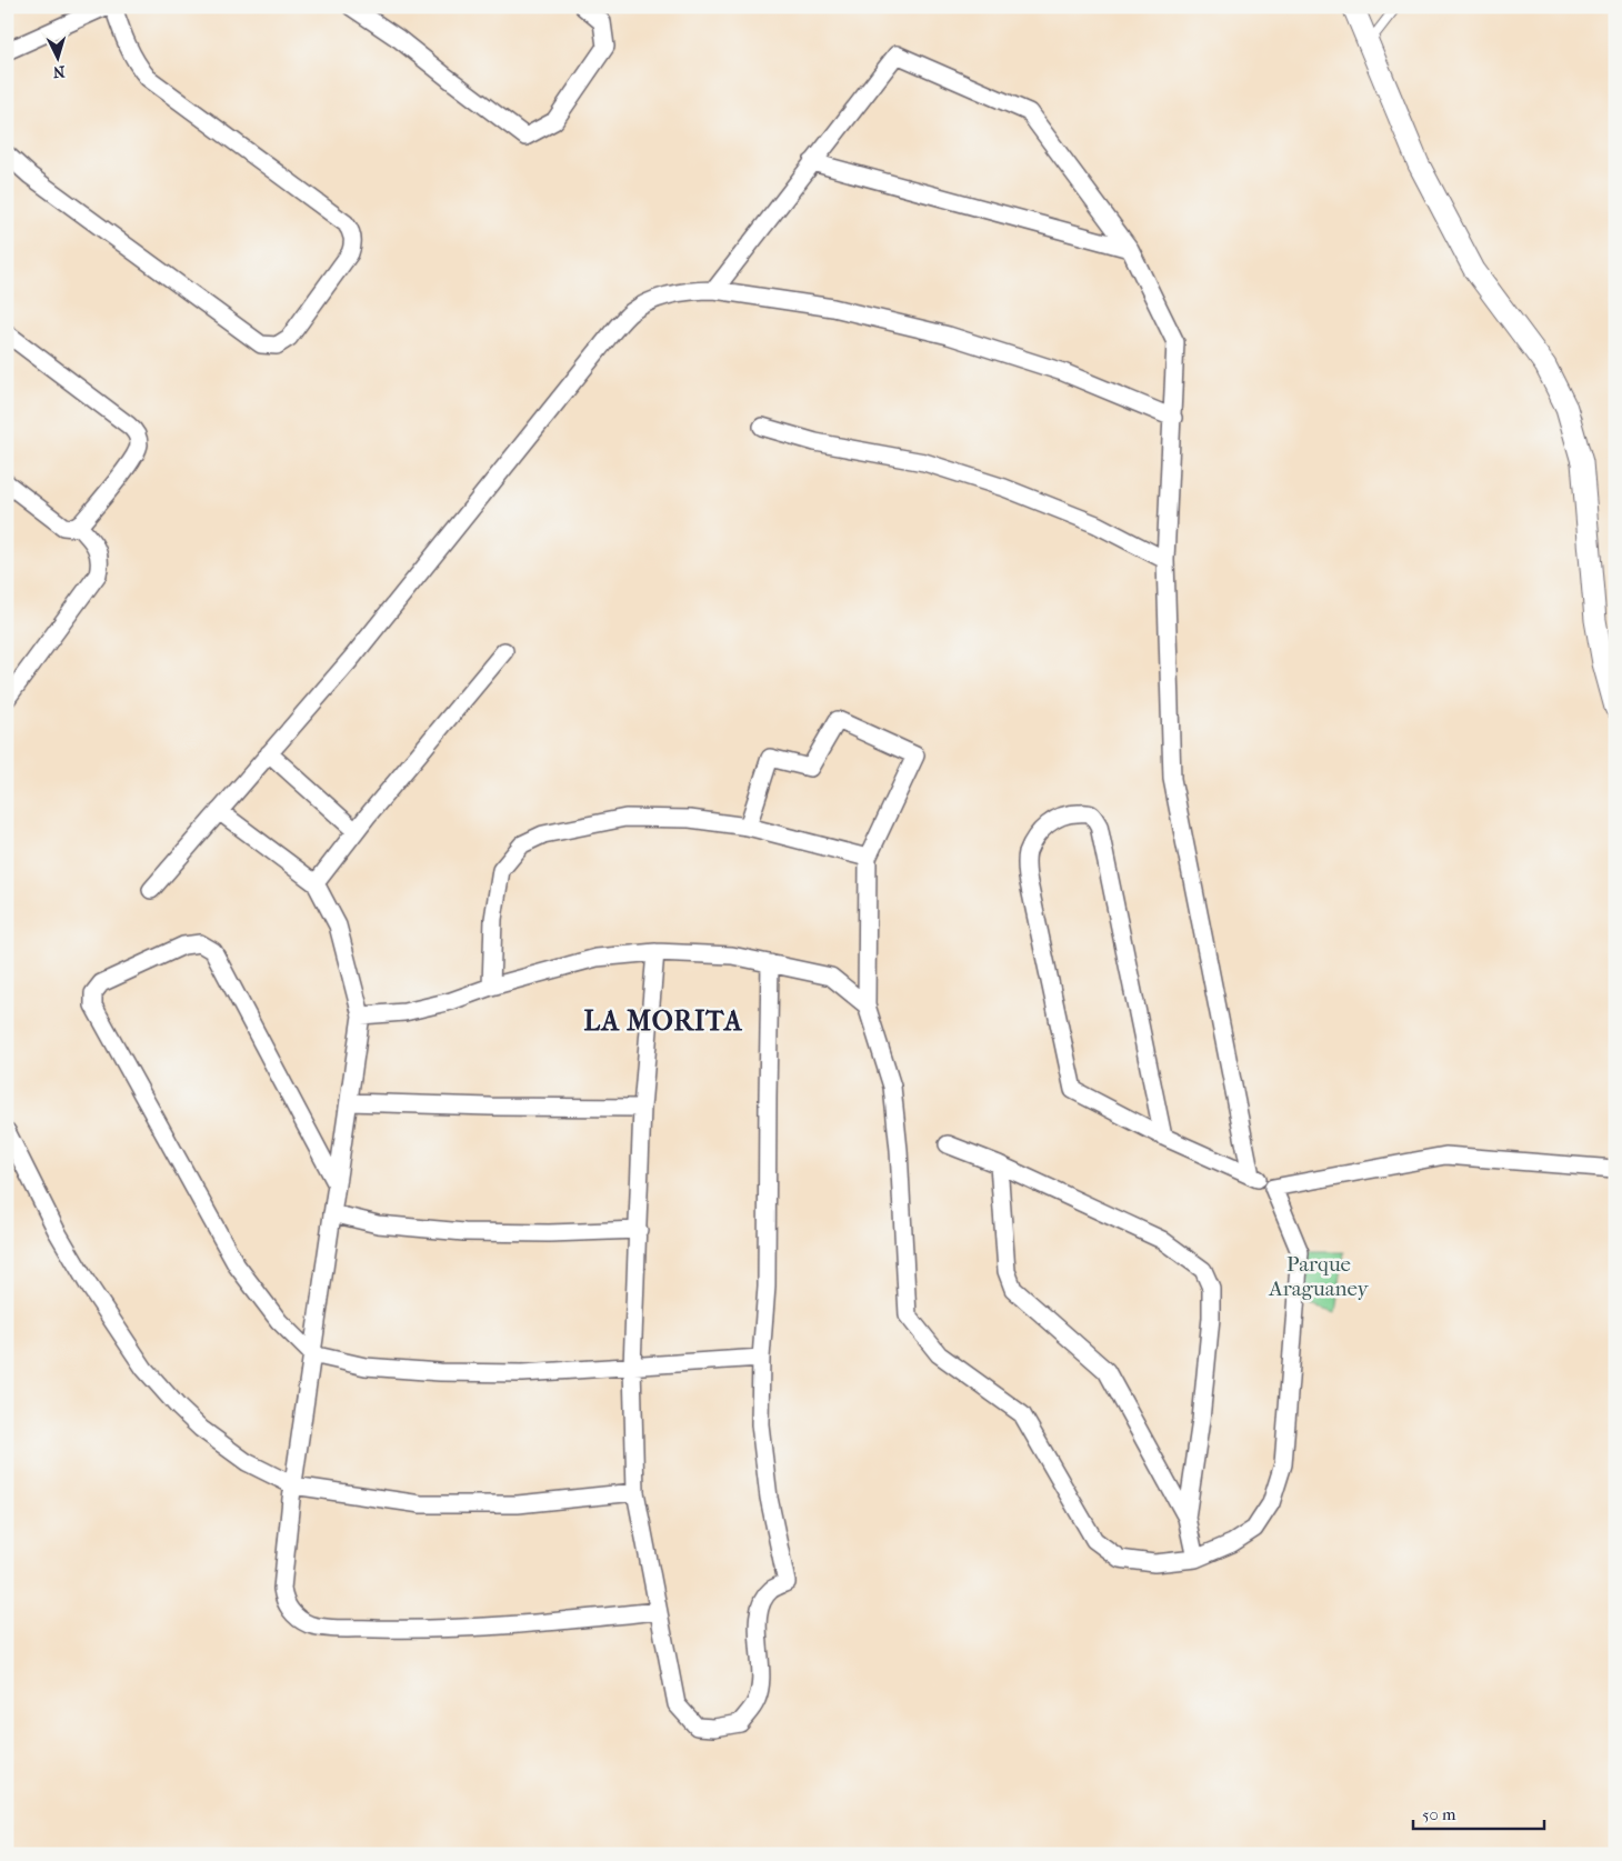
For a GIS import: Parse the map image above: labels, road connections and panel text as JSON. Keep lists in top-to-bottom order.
{
  "districts": ["LA MORITA"],
  "parks": ["Parque Araguaney"],
  "scale_bar": "50 m",
  "north": "bottom"
}
